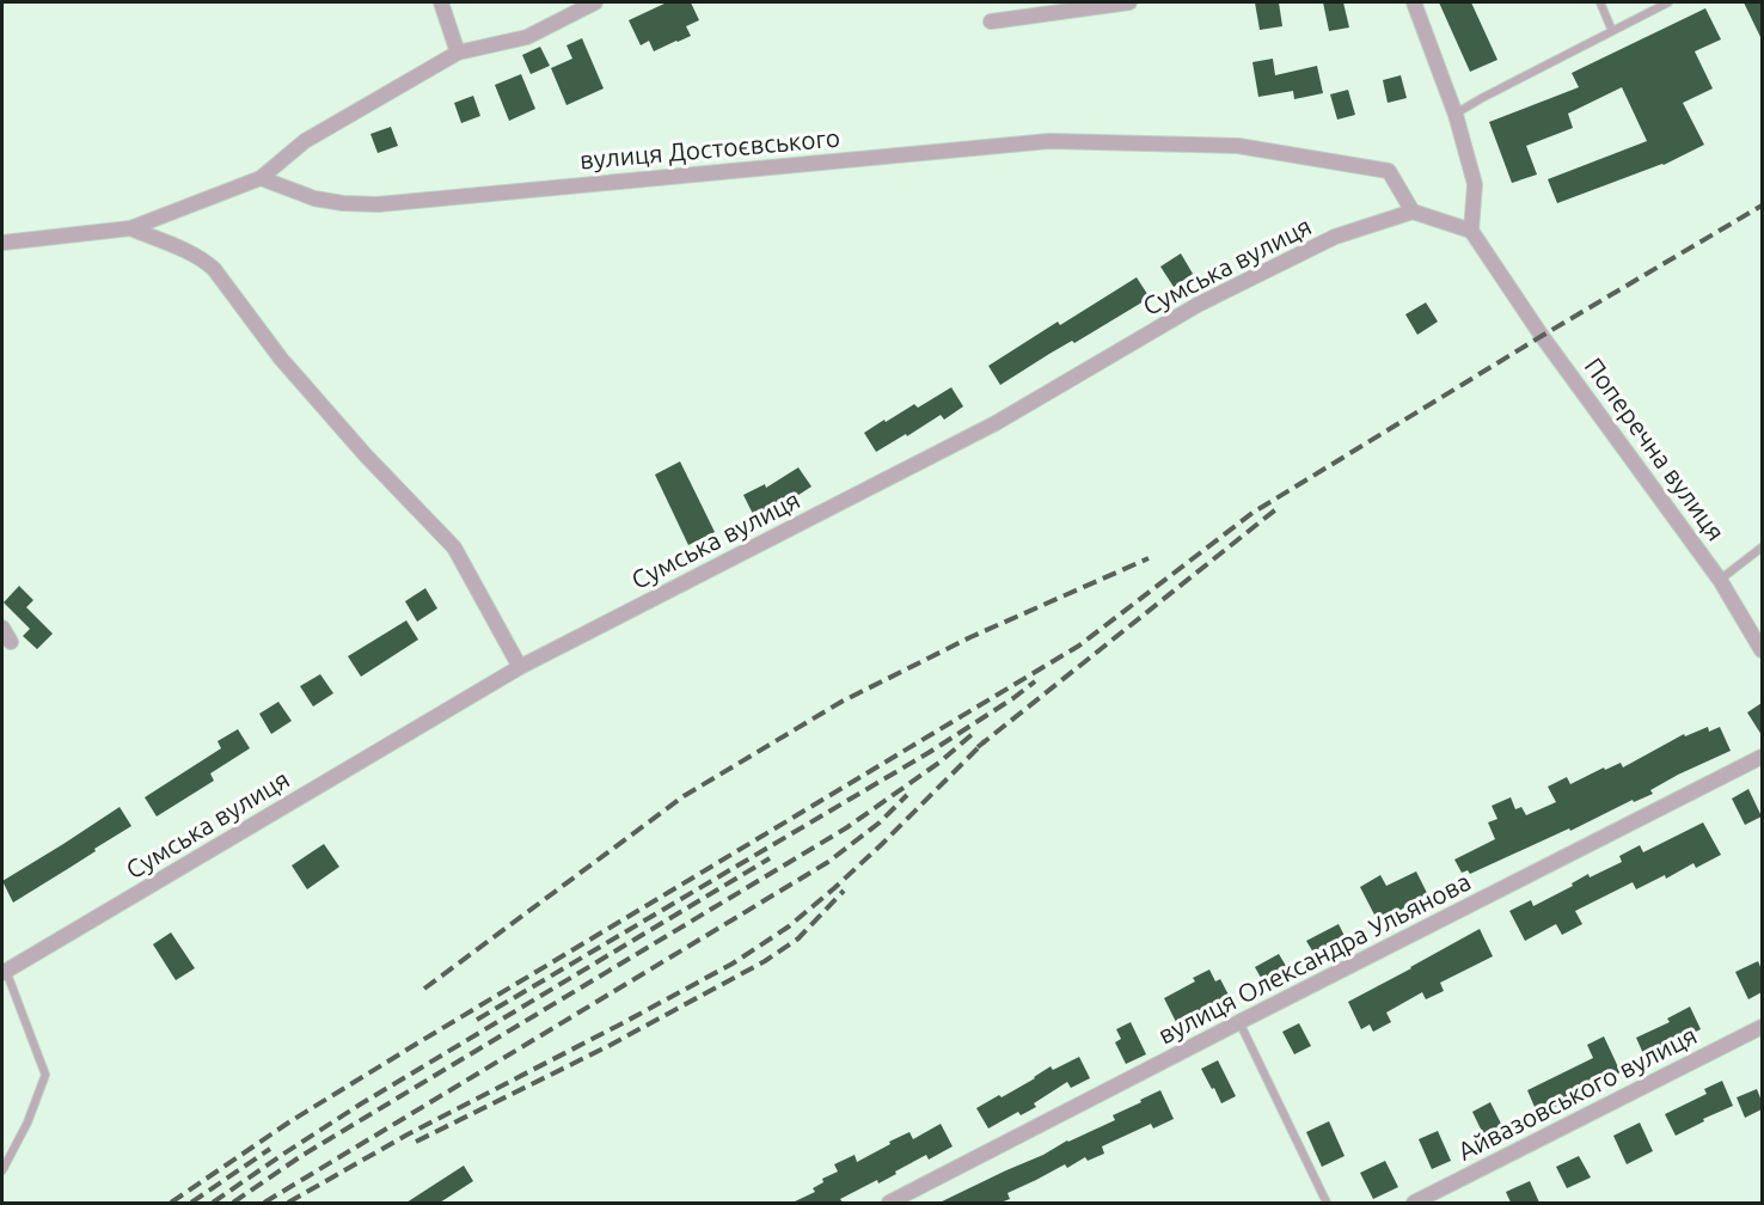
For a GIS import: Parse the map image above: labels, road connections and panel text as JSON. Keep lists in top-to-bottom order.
{
  "streets": {
    "street": [
      "вулиця Достоєвського",
      "Сумська вулиця",
      "Поперечна вулиця",
      "вулиця Олександра Ульянова",
      "Айвазовського вулиця"
    ]
  },
  "crossings": [
    ["вулиця Достоєвського", "Сумська вулиця"]
  ]
}
